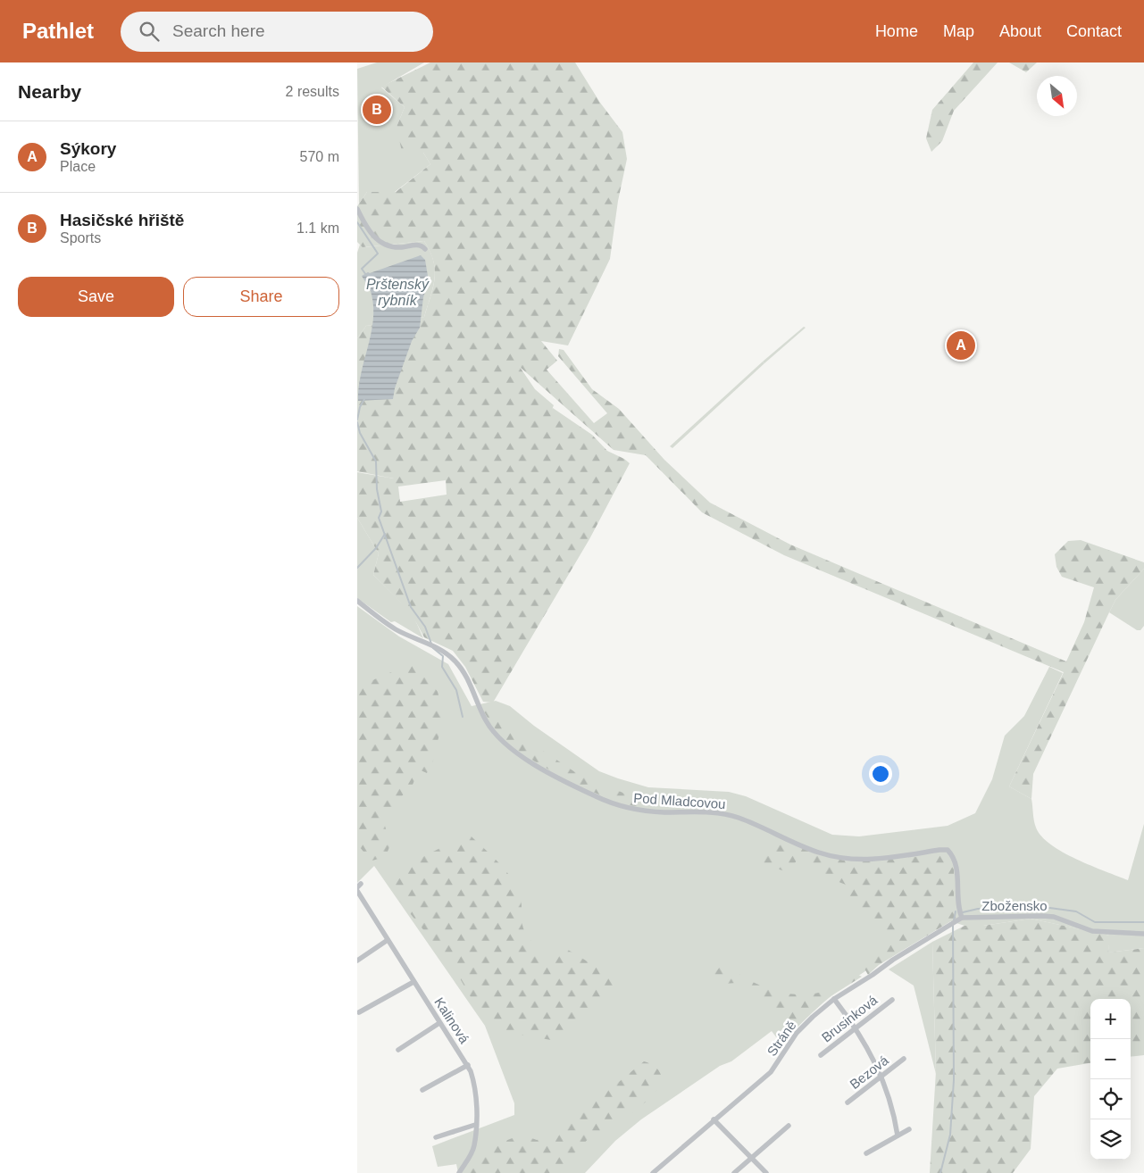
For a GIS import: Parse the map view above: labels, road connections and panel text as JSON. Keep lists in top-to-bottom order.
{
  "streets": {
    "street": [
      "Pod Mladcovou",
      "Zbožensko",
      "Brusinková",
      "Kalinová",
      "Stráně",
      "Bezová"
    ]
  },
  "crossings": [
    ["Pod Mladcovou", "Zbožensko"],
    ["Pod Mladcovou", "Stráně"],
    ["Zbožensko", "Stráně"]
  ],
  "water": ["Prštenský rybník"],
  "north": "bottom right",
  "page": {
    "header": "Pathlet",
    "search": "Search here",
    "nav": [
      "Home",
      "Map",
      "About",
      "Contact"
    ],
    "heading": ["Nearby", "2 results"],
    "pins": ["B", "A"],
    "list": [
      {
        "mark": "A",
        "name": "Sýkory",
        "note": "Place",
        "value": "570 m"
      },
      {
        "mark": "B",
        "name": "Hasičské hřiště",
        "note": "Sports",
        "value": "1.1 km"
      }
    ],
    "buttons": ["Save", "Share"],
    "map_buttons": ["+", "−"]
  }
}
